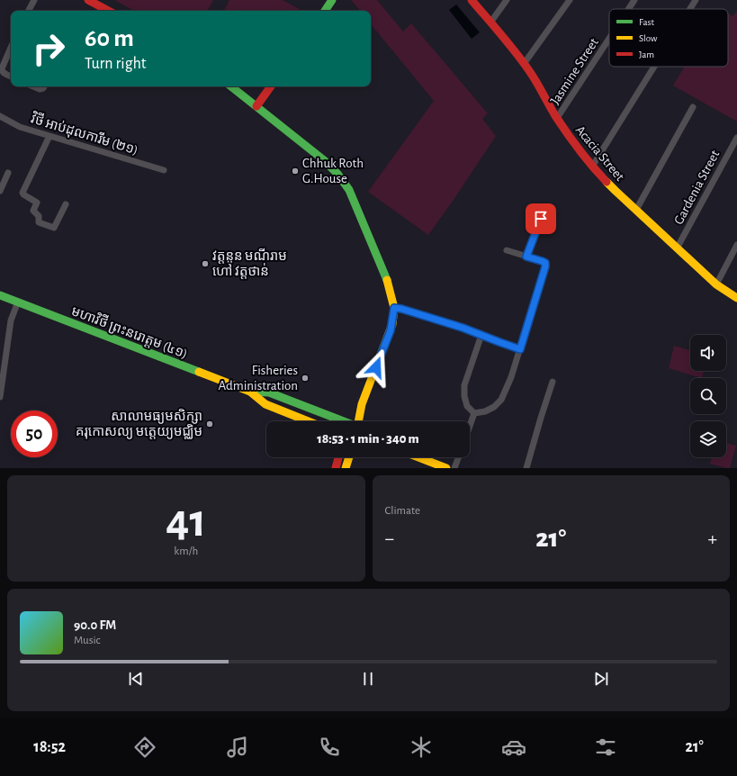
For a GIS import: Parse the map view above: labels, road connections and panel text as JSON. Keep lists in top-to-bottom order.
{
  "streets": {
    "main road": ["Acacia Street", "មហាវិថី ព្រះនរោត្តម (៤១)"],
    "street": ["Jasmine Street", "វិថី អាប់ដុលការីម (២១)", "Gardenia Street"]
  },
  "crossings": [
    ["Jasmine Street", "Acacia Street"],
    ["Acacia Street", "Gardenia Street"]
  ],
  "places": [
    "Chhuk Roth G.House",
    "វត្តនួន មណីរាម ហៅ វត្តថាន់",
    "Fisheries Administration",
    "សាលាមធ្យមសិក្សា គរុកោសល្យ មត្តេយ្យមជ្ឈិម"
  ],
  "legend": ["Fast", "Slow", "Jam"],
  "page": {
    "turn": ["60 m", "Turn right"],
    "limit": "50",
    "trip": "18:53 · 1 min · 340 m",
    "tile": [
      ["41", "km/h"],
      "Climate"
    ],
    "heat": ["−", "21°", "+"],
    "song": ["90.0 FM", "Music"],
    "tabs": ["18:52", "21°"]
  }
}
